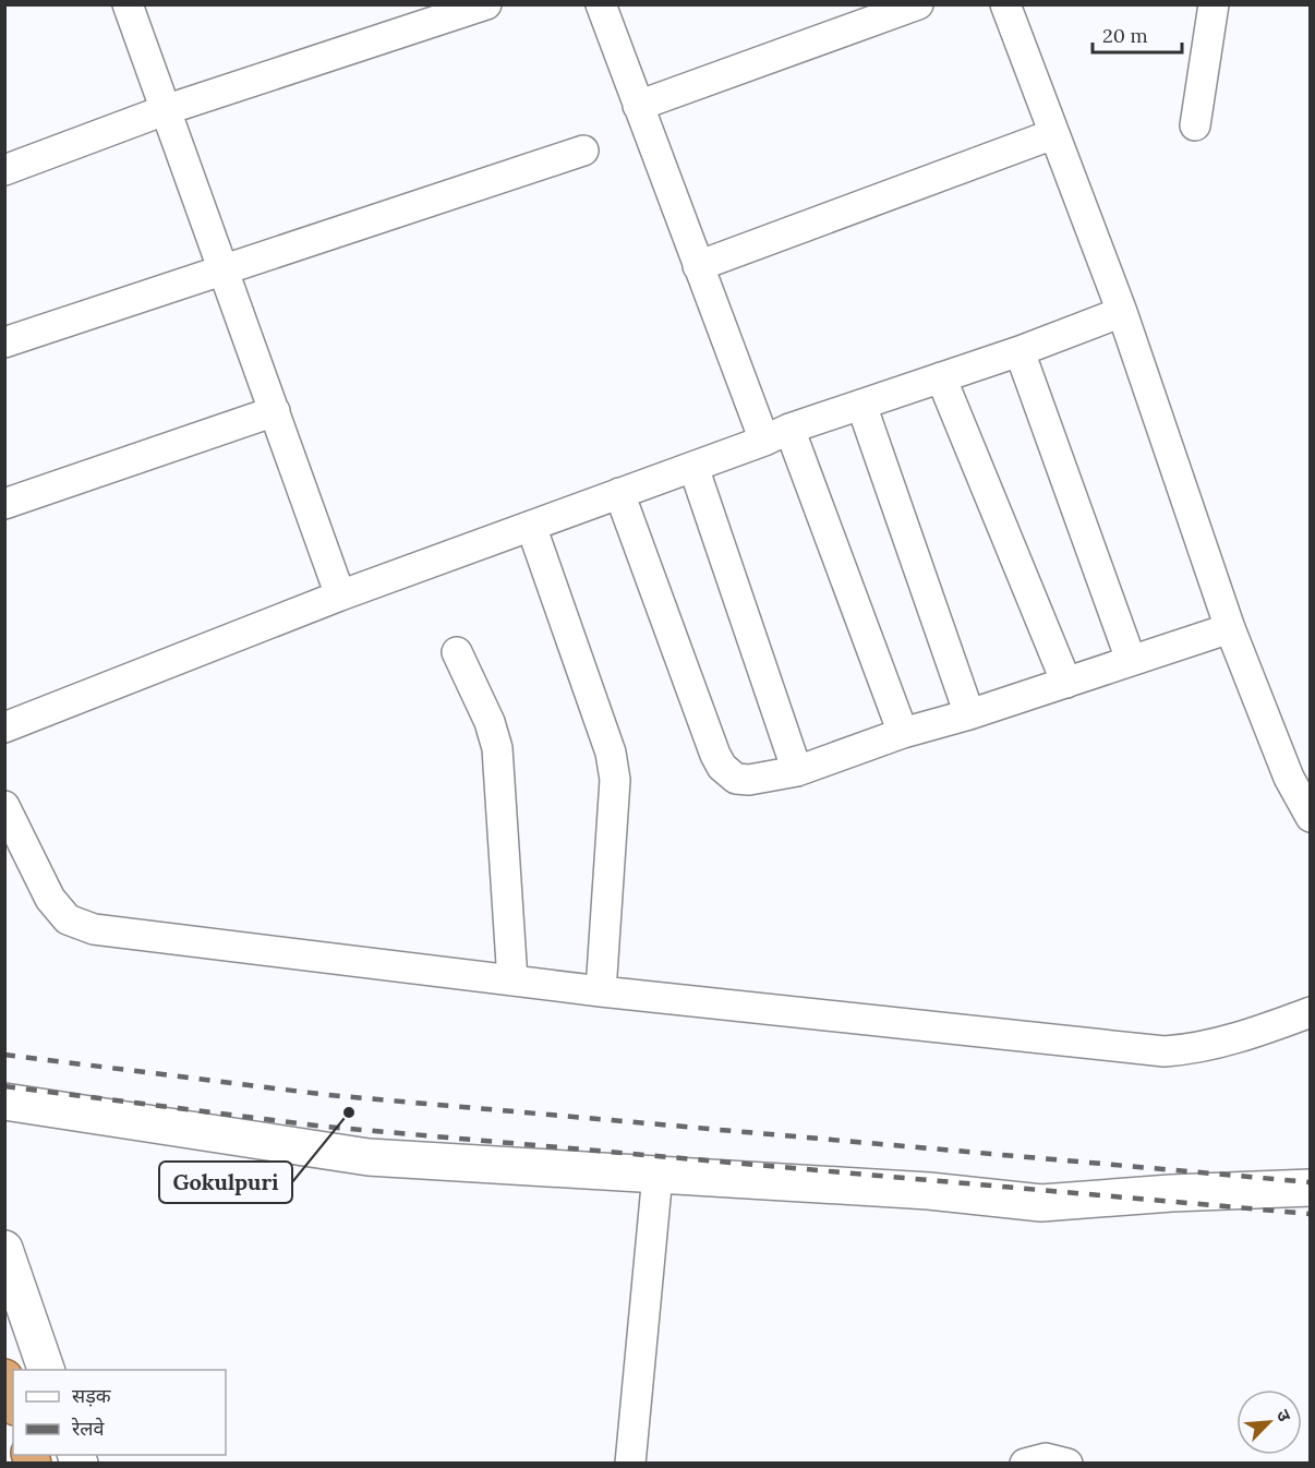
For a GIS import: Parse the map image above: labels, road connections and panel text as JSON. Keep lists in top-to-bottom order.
{
  "places": ["Gokulpuri"],
  "legend": ["सड़क", "रेलवे"],
  "scale_bar": "20 m",
  "north": "top right"
}
